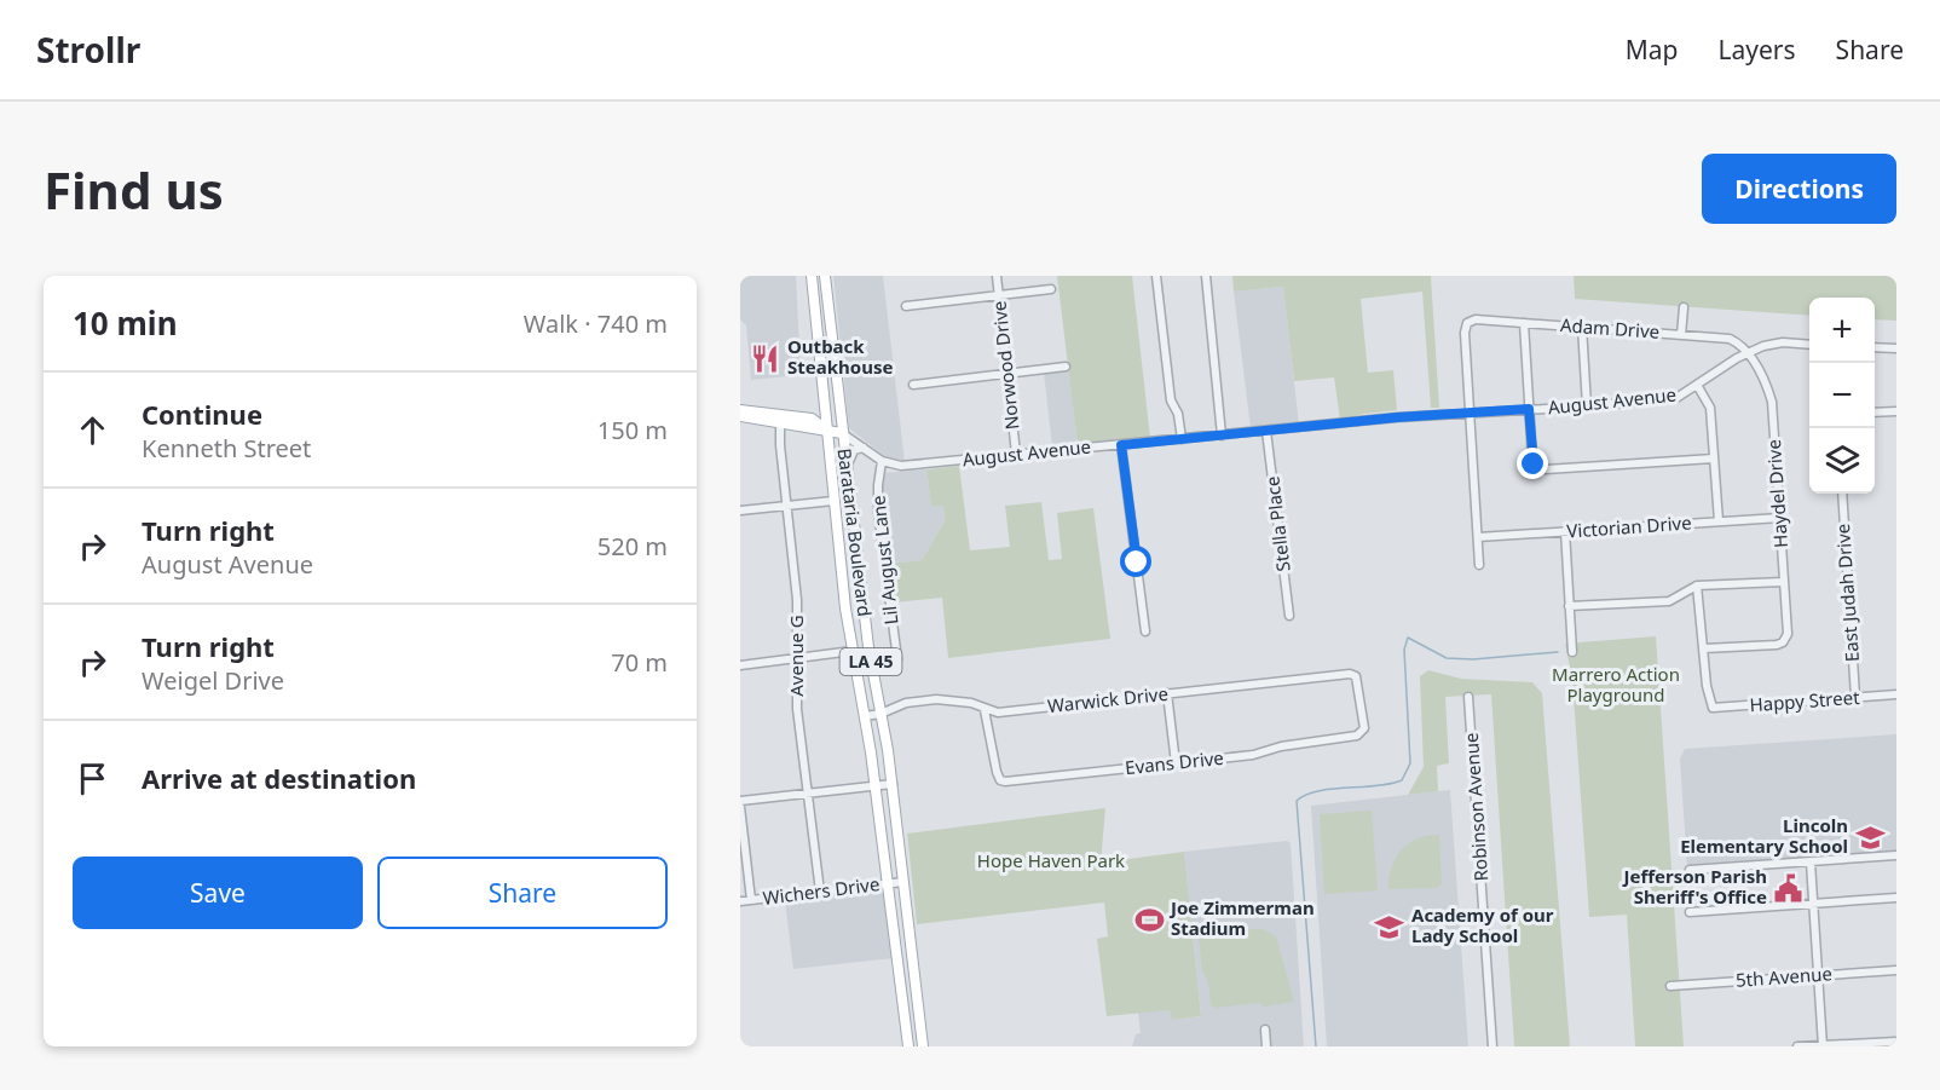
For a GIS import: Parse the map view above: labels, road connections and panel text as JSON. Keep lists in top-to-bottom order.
{
  "streets": {
    "main road": ["Barataria Boulevard", "LA 45"],
    "street": [
      "Adam Drive",
      "Norwood Drive",
      "August Avenue",
      "Haydel Drive",
      "Stella Place",
      "Victorian Drive",
      "Lil August Lane",
      "East Judah Drive",
      "Avenue G",
      "Warwick Drive",
      "Happy Street",
      "Evans Drive",
      "Robinson Avenue",
      "Wichers Drive",
      "5th Avenue"
    ]
  },
  "crossings": [
    ["Adam Drive", "August Avenue"],
    ["Adam Drive", "Haydel Drive"],
    ["Norwood Drive", "August Avenue"],
    ["August Avenue", "Haydel Drive"],
    ["August Avenue", "Stella Place"],
    ["August Avenue", "Lil August Lane"],
    ["Haydel Drive", "Victorian Drive"],
    ["Haydel Drive", "Happy Street"],
    ["Barataria Boulevard", "Warwick Drive"],
    ["Barataria Boulevard", "Wichers Drive"],
    ["East Judah Drive", "Happy Street"],
    ["Avenue G", "Wichers Drive"],
    ["Warwick Drive", "Evans Drive"]
  ],
  "parks": ["Marrero Action Playground", "Hope Haven Park"],
  "places": {
    "restaurant": ["Outback Steakhouse"],
    "school or university": ["Lincoln Elementary School", "Academy of our Lady School"],
    "public building": ["Jefferson Parish Sheriff's Office"],
    "sports": ["Joe Zimmerman Stadium"]
  },
  "page": {
    "header": "Strollr",
    "nav": ["Map", "Layers", "Share"],
    "buttons": [
      "Directions",
      ["Save", "Share"]
    ],
    "title": "Find us",
    "heading": ["10 min", "Walk · 740 m"],
    "map_buttons": ["+", "−"],
    "list": [
      ["Continue", "Kenneth Street", "150 m"],
      ["Turn right", "August Avenue", "520 m"],
      ["Turn right", "Weigel Drive", "70 m"],
      "Arrive at destination"
    ]
  }
}
